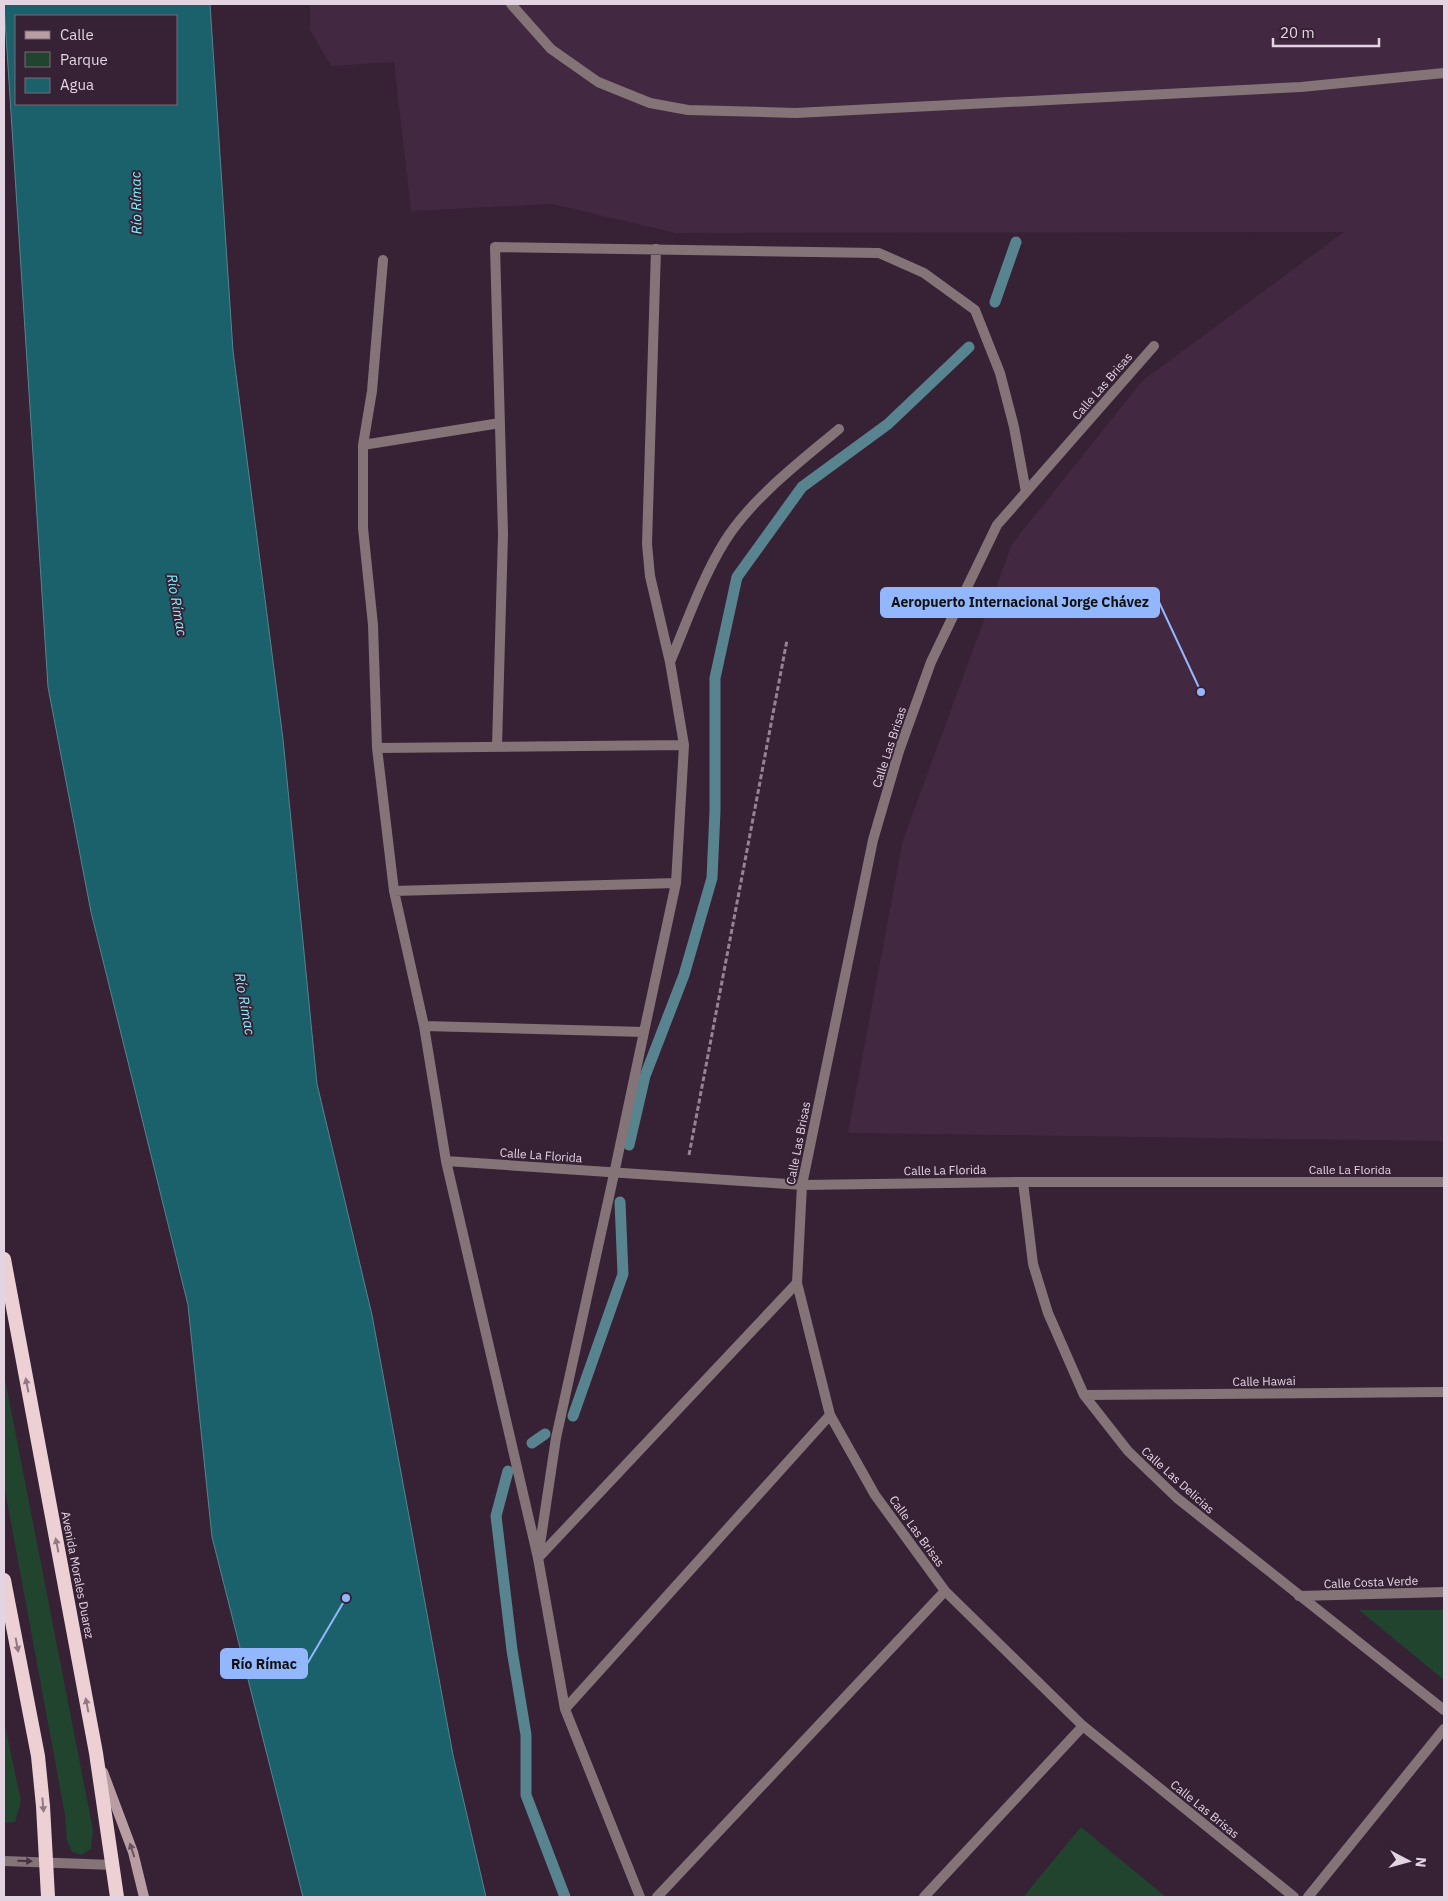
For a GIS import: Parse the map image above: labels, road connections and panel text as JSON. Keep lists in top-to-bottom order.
{
  "streets": {
    "highway": ["Avenida Morales Duarez"],
    "street": [
      "Calle Las Brisas",
      "Calle La Florida",
      "Calle Hawai",
      "Calle Las Delicias",
      "Calle Costa Verde"
    ]
  },
  "crossings": [
    ["Calle Las Brisas", "Calle La Florida"],
    ["Calle La Florida", "Calle Las Delicias"],
    ["Calle Hawai", "Calle Las Delicias"],
    ["Calle Las Delicias", "Calle Costa Verde"]
  ],
  "water": ["Río Rímac"],
  "places": ["Aeropuerto Internacional Jorge Chávez", "Río Rímac"],
  "legend": ["Calle", "Parque", "Agua"],
  "scale_bar": "20 m",
  "north": "right"
}
